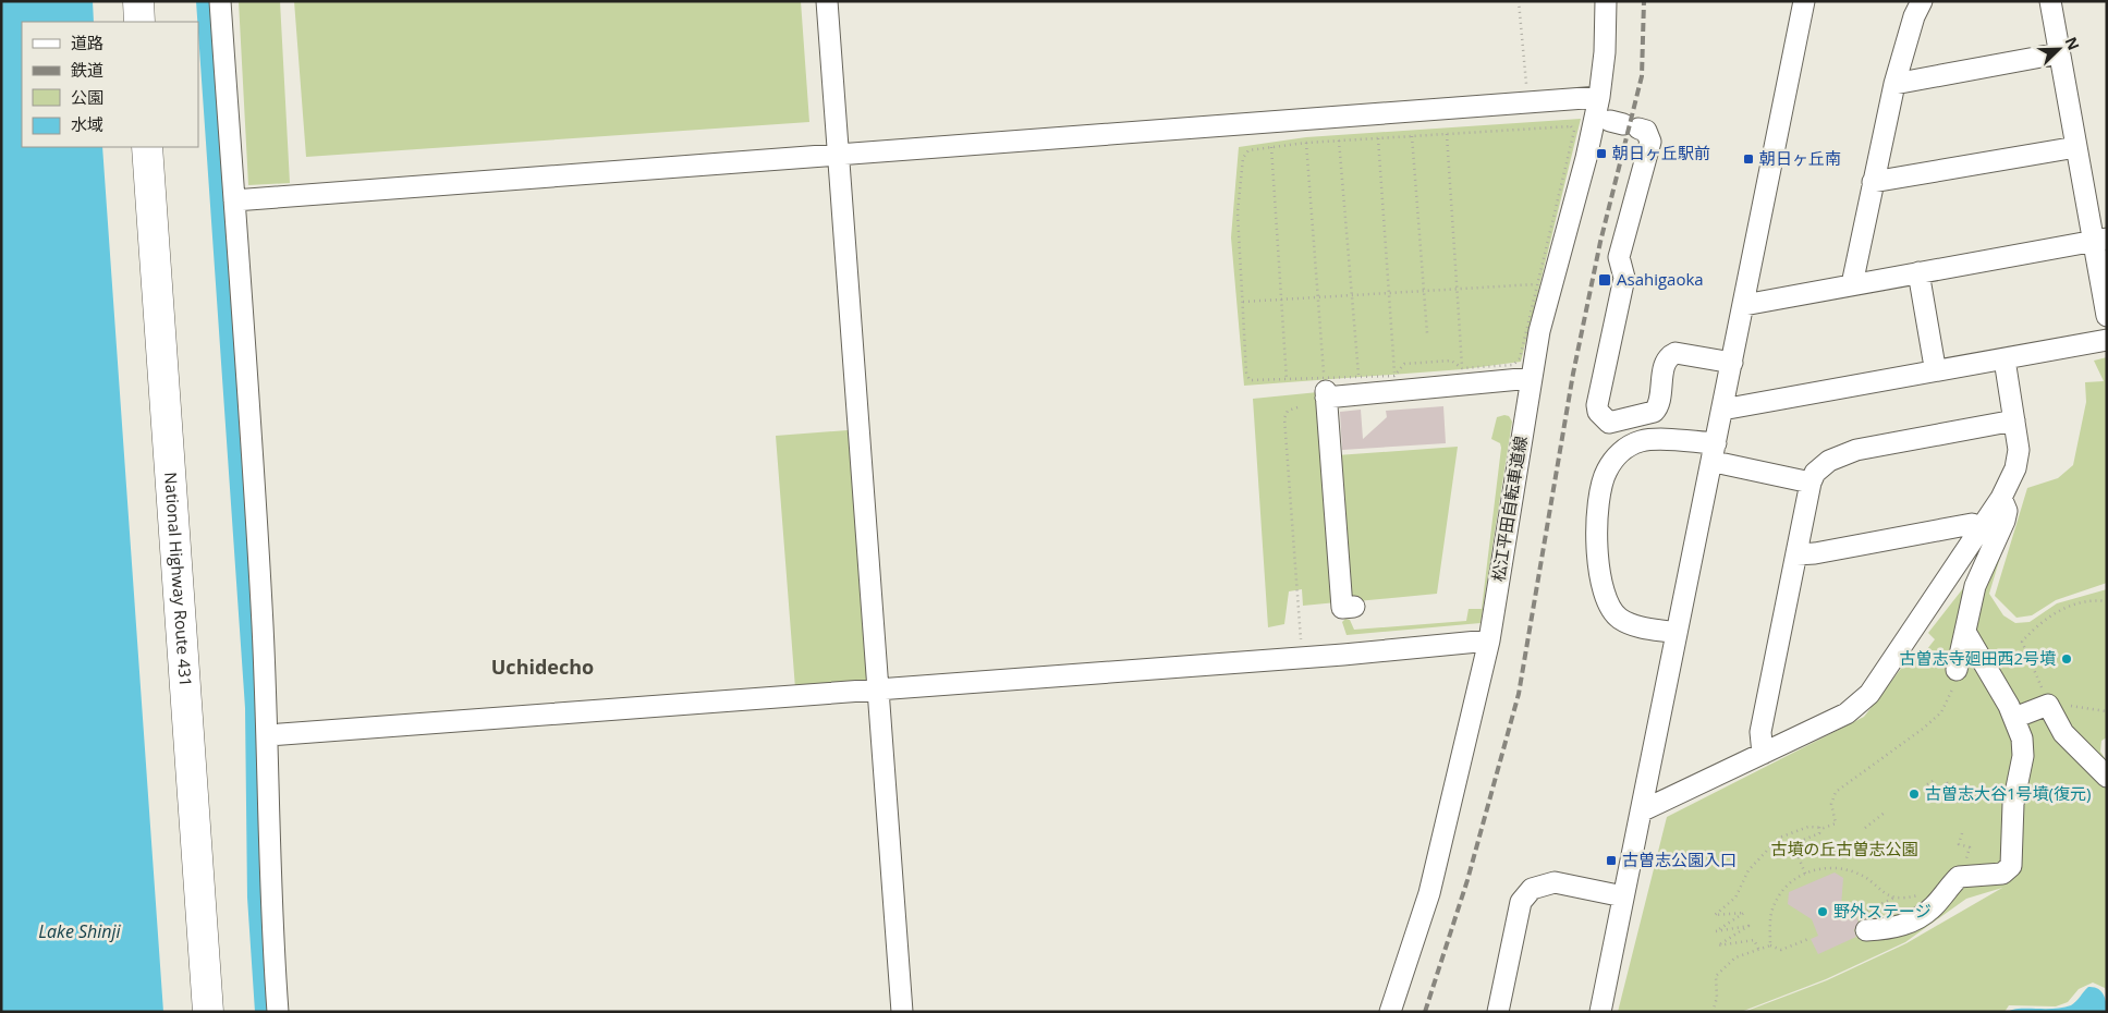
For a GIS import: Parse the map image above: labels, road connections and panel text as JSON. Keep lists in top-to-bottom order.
{
  "streets": {
    "highway": ["National Highway Route 431"],
    "street": ["松江平田自転車道線"]
  },
  "districts": ["Uchidecho"],
  "water": ["Lake Shinji"],
  "parks": ["古墳の丘古曽志公園"],
  "places": {
    "transit": [
      "朝日ヶ丘駅前",
      "朝日ヶ丘南",
      "Asahigaoka",
      "古曽志公園入口"
    ],
    "other": ["古曽志寺廻田西2号墳", "古曽志大谷1号墳(復元)", "野外ステージ"]
  },
  "legend": [
    "道路",
    "鉄道",
    "公園",
    "水域"
  ],
  "north": "top right"
}
